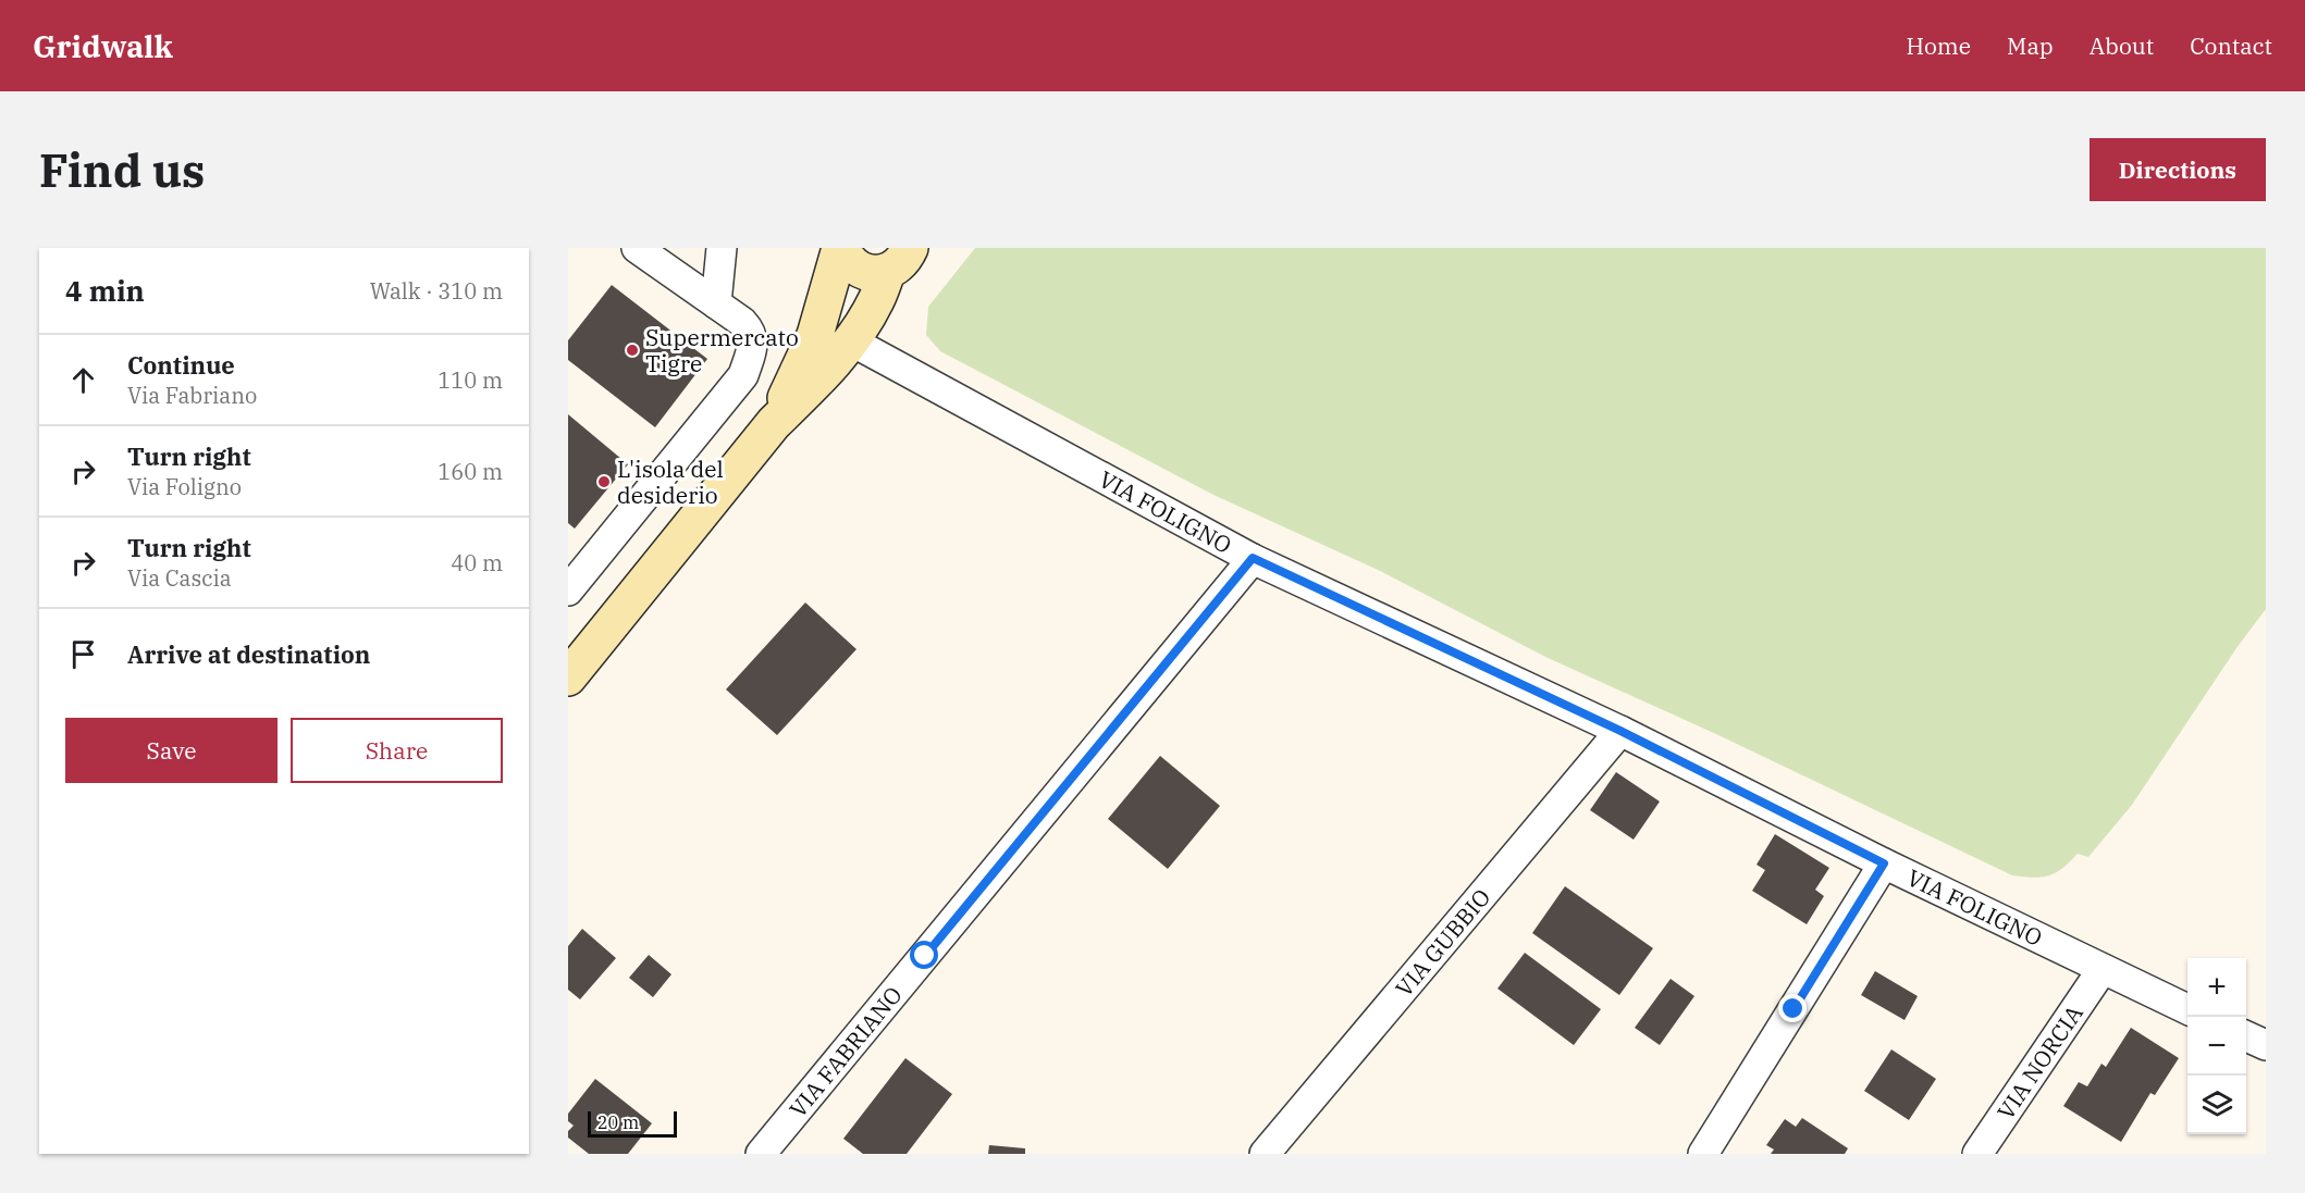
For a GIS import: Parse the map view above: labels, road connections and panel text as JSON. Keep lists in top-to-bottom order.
{
  "streets": {
    "street": [
      "VIA FOLIGNO",
      "VIA GUBBIO",
      "VIA FABRIANO",
      "VIA NORCIA"
    ]
  },
  "crossings": [
    ["VIA FOLIGNO", "VIA GUBBIO"],
    ["VIA FOLIGNO", "VIA FABRIANO"],
    ["VIA FOLIGNO", "VIA NORCIA"]
  ],
  "places": ["Supermercato Tigre", "L'isola del desiderio"],
  "scale_bar": "20 m",
  "page": {
    "header": "Gridwalk",
    "nav": [
      "Home",
      "Map",
      "About",
      "Contact"
    ],
    "buttons": [
      "Directions",
      ["Save", "Share"]
    ],
    "title": "Find us",
    "heading": ["4 min", "Walk · 310 m"],
    "list": [
      ["Continue", "Via Fabriano", "110 m"],
      ["Turn right", "Via Foligno", "160 m"],
      ["Turn right", "Via Cascia", "40 m"],
      "Arrive at destination"
    ],
    "map_buttons": ["+", "−"],
    "scale": "20 m"
  }
}
